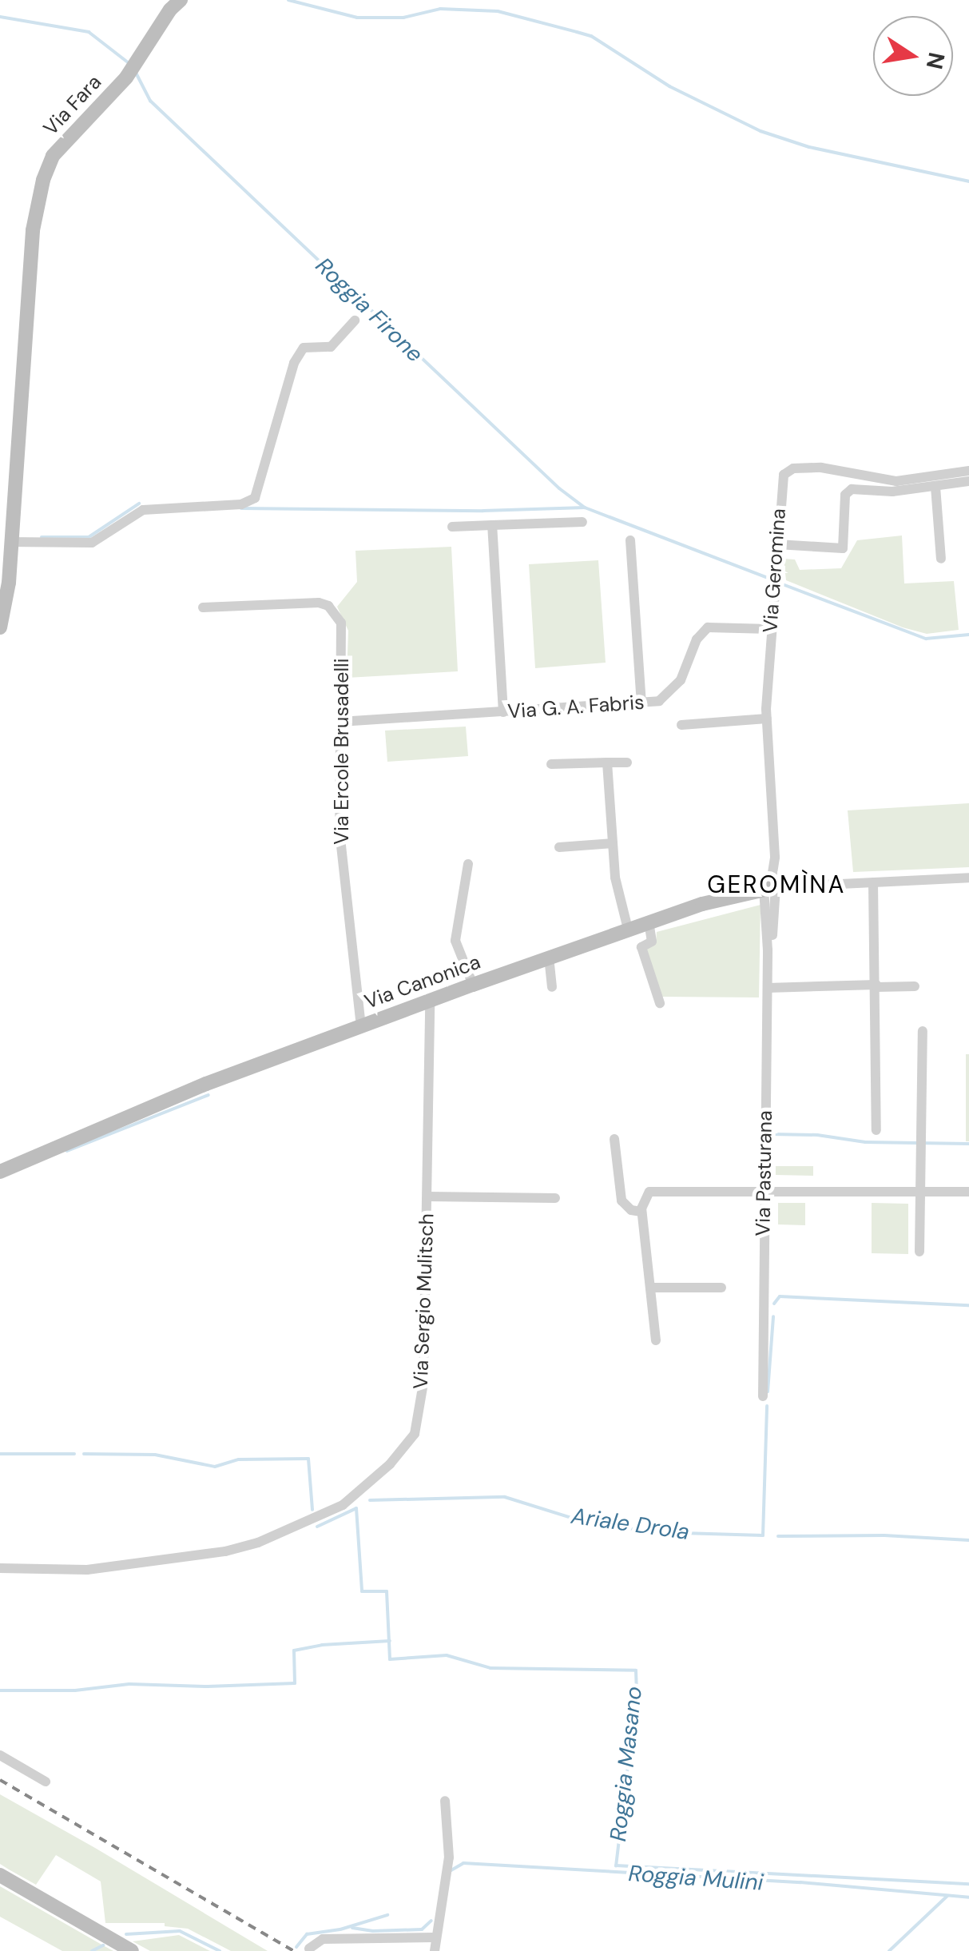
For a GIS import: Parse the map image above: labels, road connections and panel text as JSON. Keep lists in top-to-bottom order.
{
  "streets": {
    "street": [
      "Via Fara",
      "Via Geromina",
      "Via G. A. Fabris",
      "Via Ercole Brusadelli",
      "Via Canonica",
      "Via Pasturana",
      "Via Sergio Mulitsch"
    ]
  },
  "crossings": [
    ["Via Geromina", "Via G. A. Fabris"],
    ["Via Geromina", "Via Canonica"],
    ["Via Geromina", "Via Pasturana"],
    ["Via G. A. Fabris", "Via Ercole Brusadelli"],
    ["Via Ercole Brusadelli", "Via Canonica"],
    ["Via Canonica", "Via Pasturana"],
    ["Via Canonica", "Via Sergio Mulitsch"]
  ],
  "districts": ["GEROMÌNA"],
  "water": [
    "Roggia Firone",
    "Ariale Drola",
    "Roggia Masano",
    "Roggia Mulini"
  ],
  "north": "right"
}
